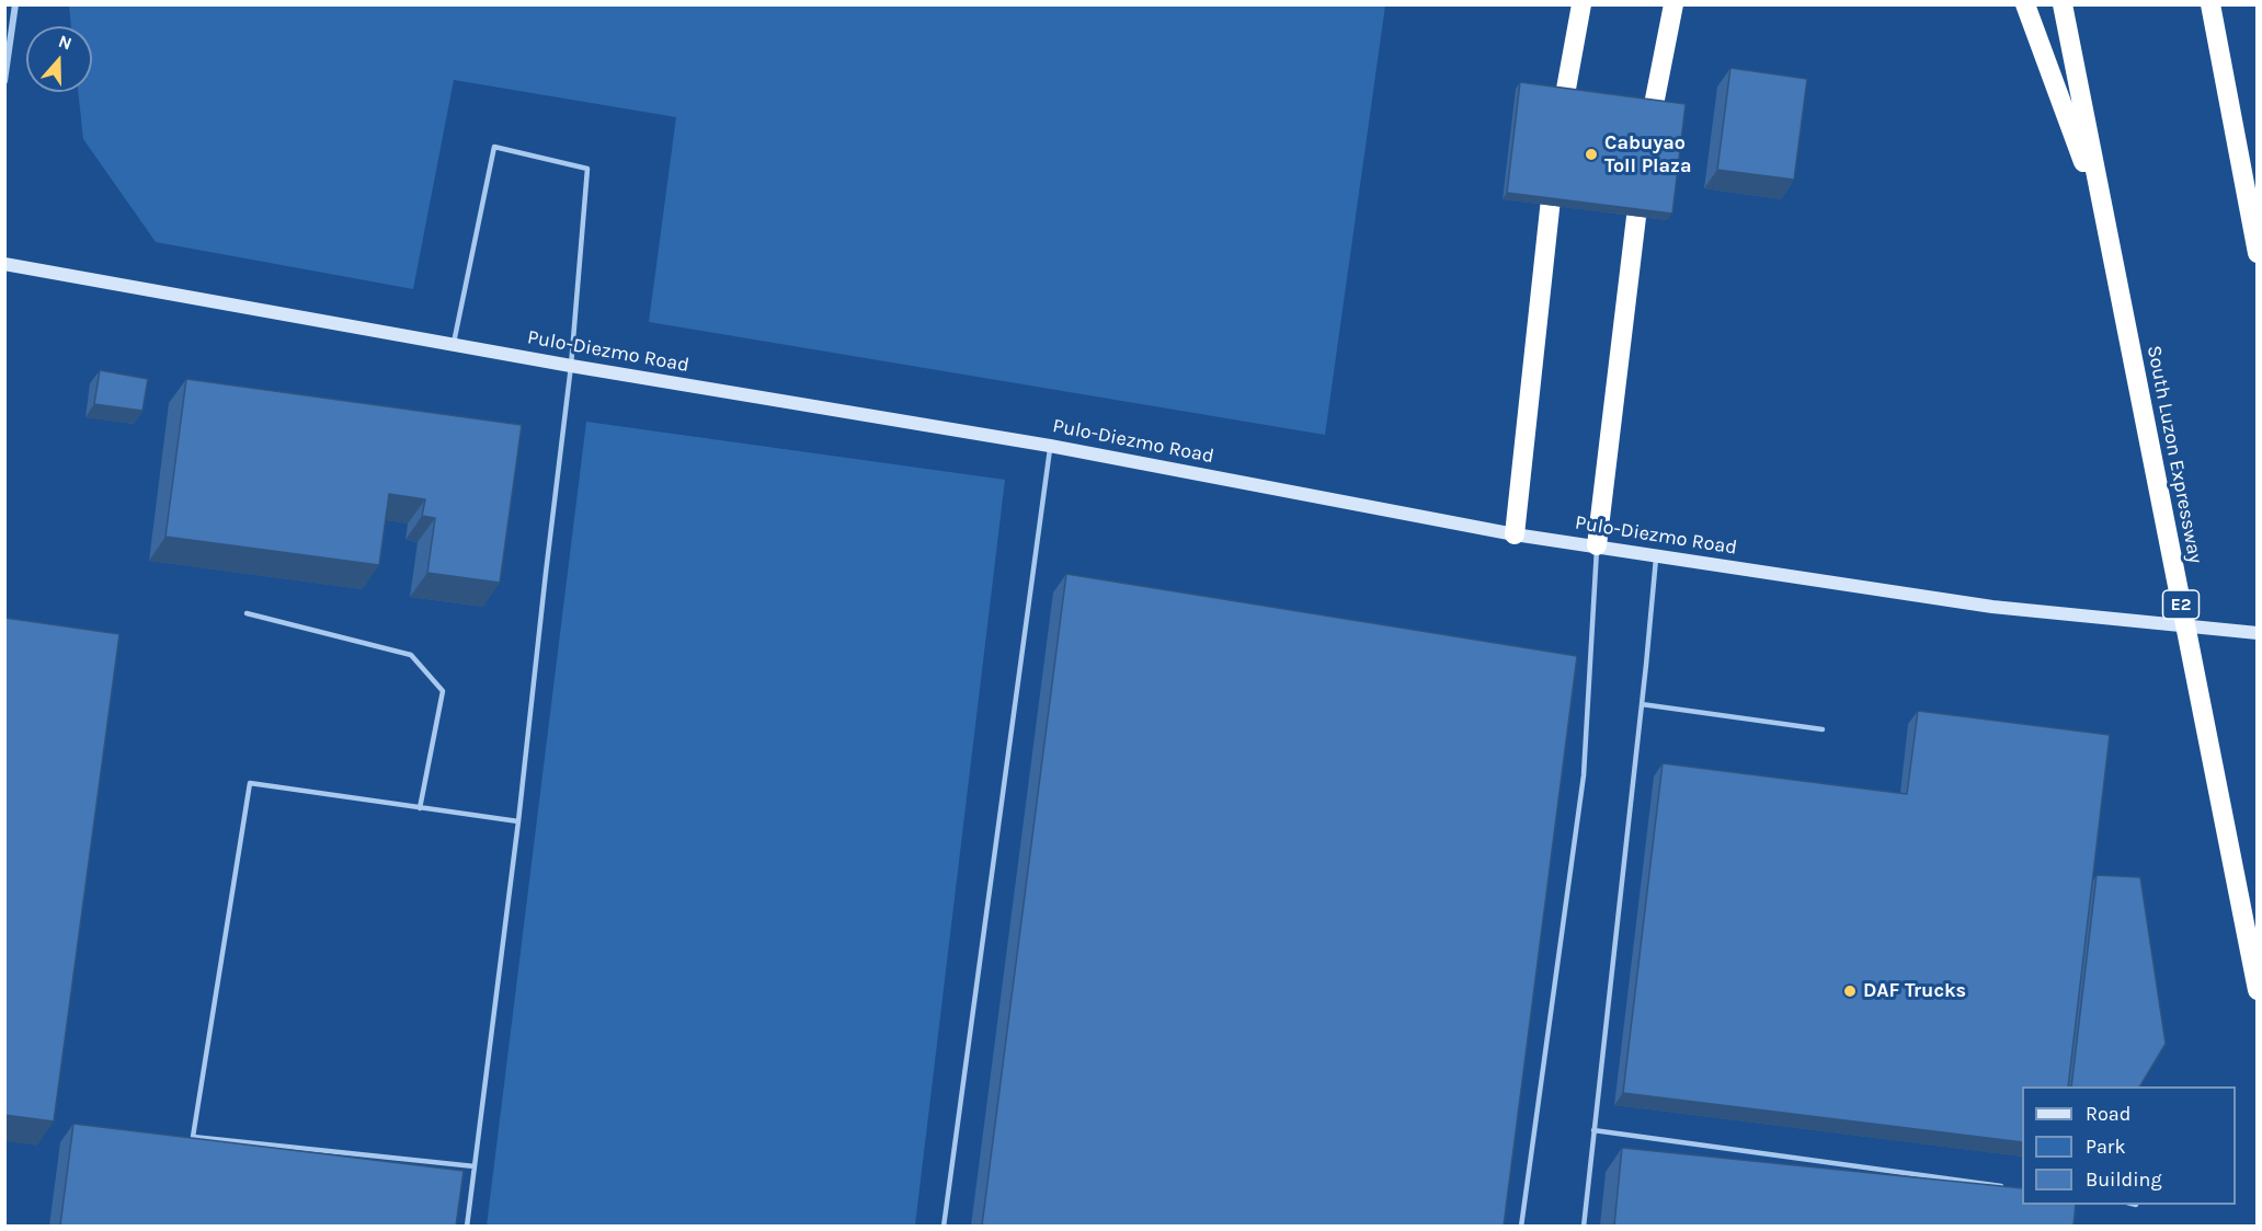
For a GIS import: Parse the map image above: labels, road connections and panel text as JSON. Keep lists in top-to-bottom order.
{
  "streets": {
    "highway": ["South Luzon Expressway", "E2"],
    "street": ["Pulo-Diezmo Road"]
  },
  "places": ["Cabuyao Toll Plaza", "DAF Trucks"],
  "legend": ["Road", "Park", "Building"],
  "north": "top"
}
